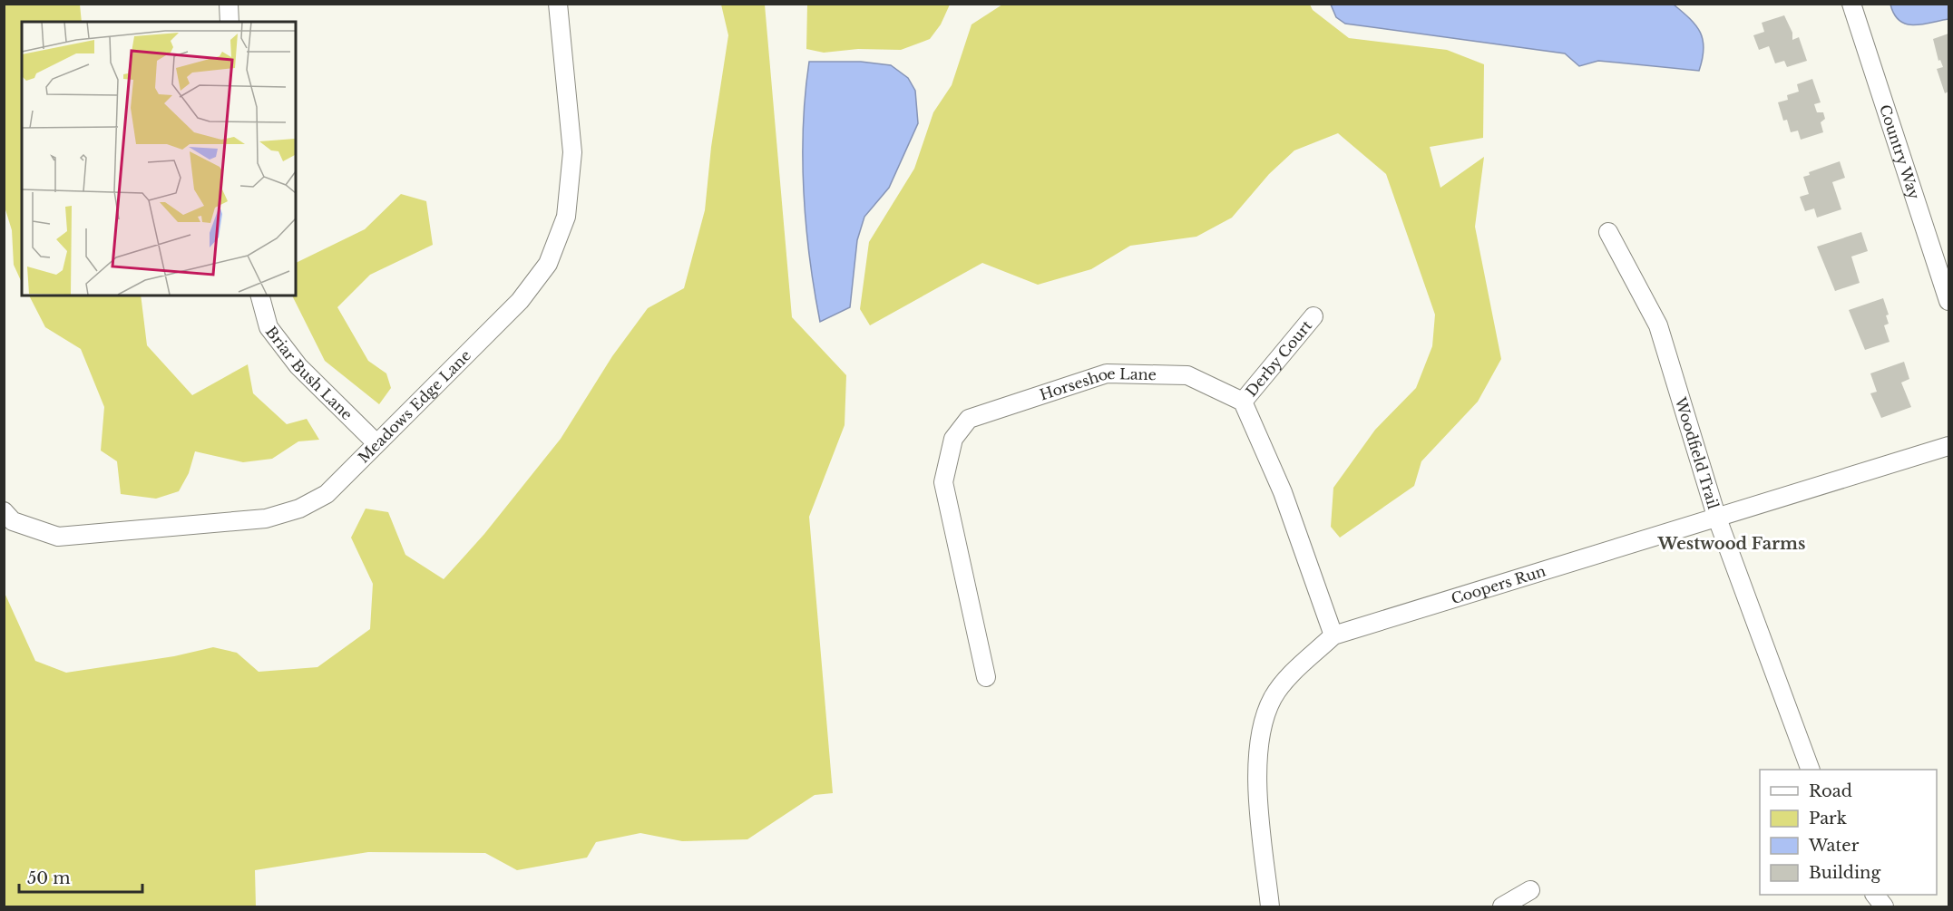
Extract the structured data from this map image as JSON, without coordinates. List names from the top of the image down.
{
  "streets": {
    "street": [
      "Country Way",
      "Derby Court",
      "Briar Bush Lane",
      "Horseshoe Lane",
      "Meadows Edge Lane",
      "Woodfield Trail",
      "Coopers Run"
    ]
  },
  "crossings": [
    ["Derby Court", "Horseshoe Lane"],
    ["Briar Bush Lane", "Meadows Edge Lane"],
    ["Woodfield Trail", "Coopers Run"]
  ],
  "districts": ["Westwood Farms"],
  "legend": [
    "Road",
    "Park",
    "Water",
    "Building"
  ],
  "scale_bar": "50 m"
}
